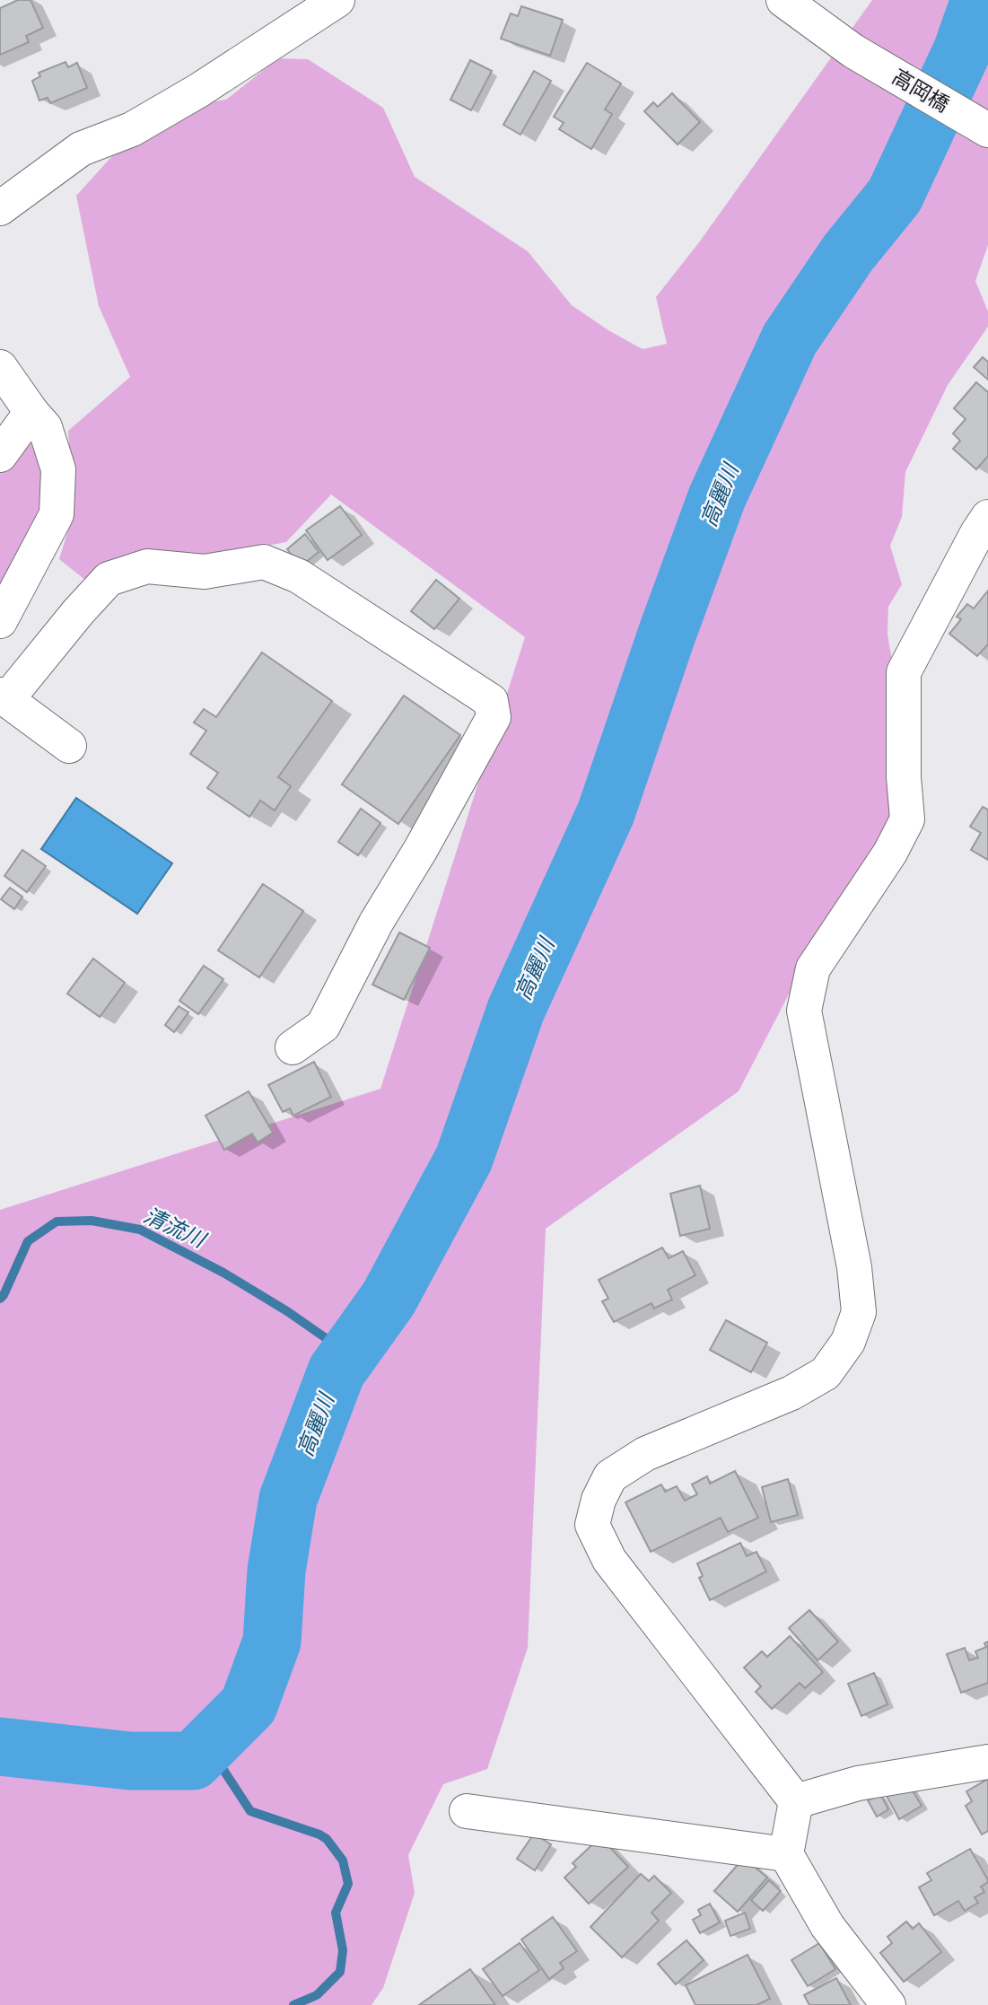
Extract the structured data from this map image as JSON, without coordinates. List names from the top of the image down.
{
  "streets": {
    "street": ["高岡橋"]
  },
  "water": ["高麗川", "清流川"]
}
